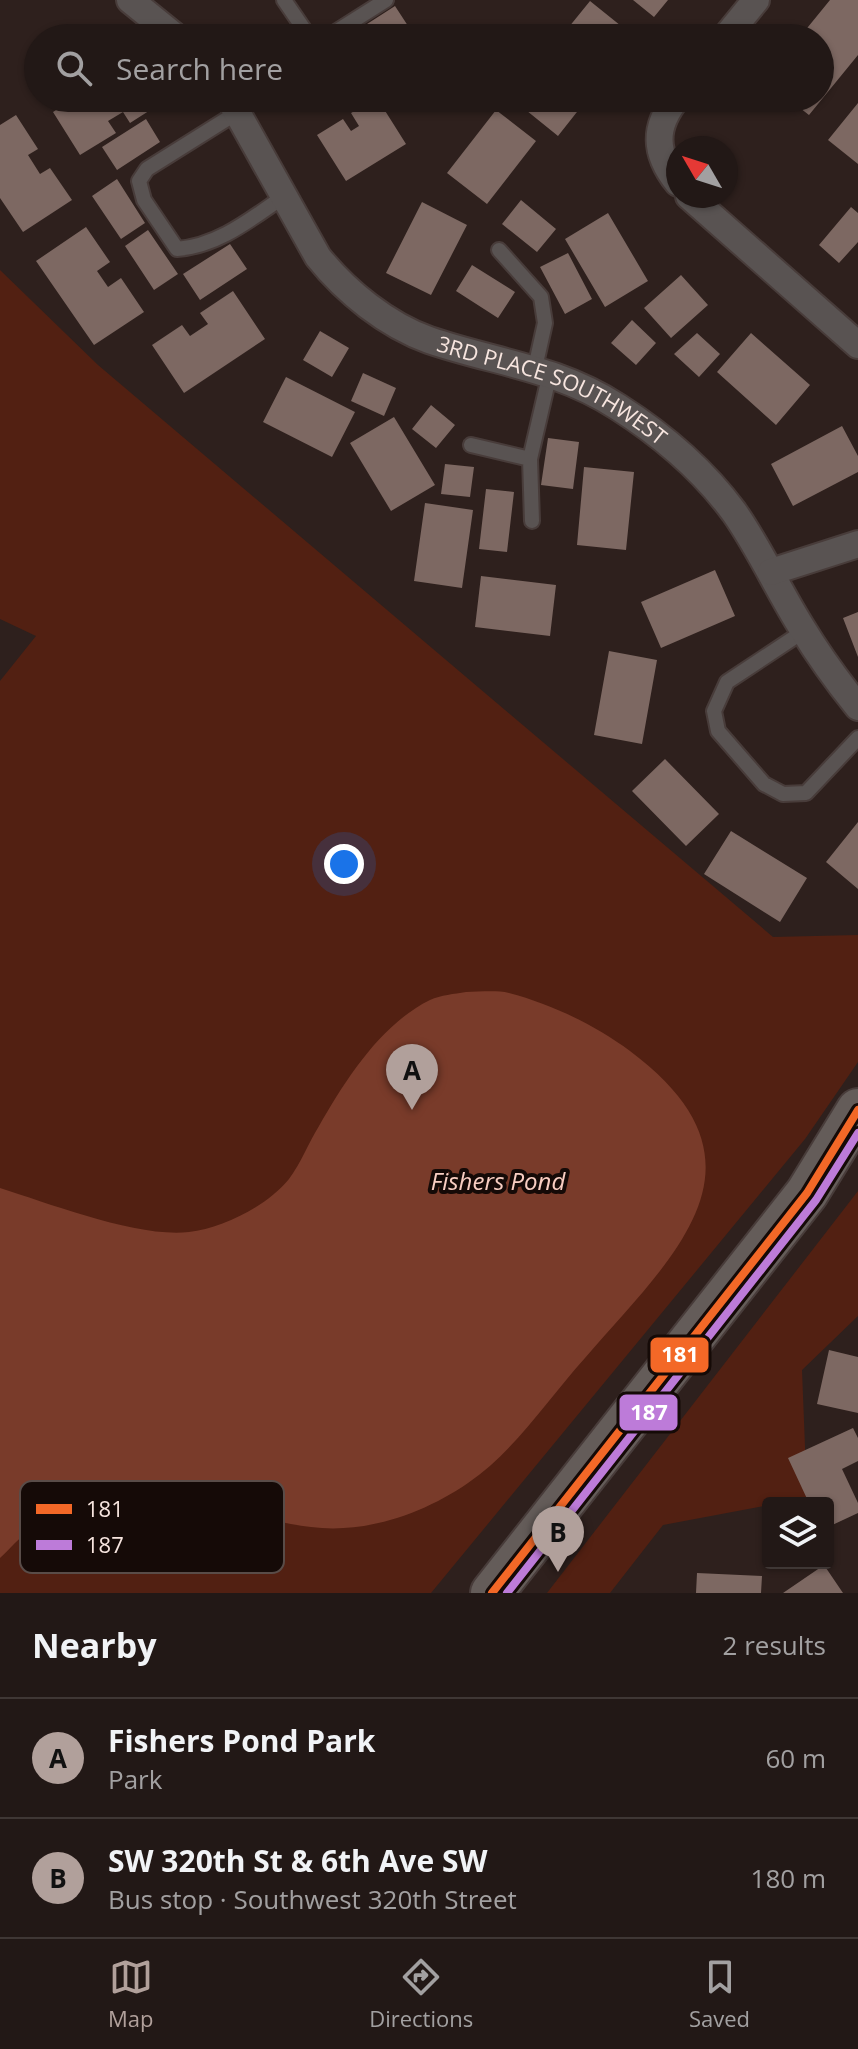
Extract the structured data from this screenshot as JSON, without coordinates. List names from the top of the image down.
{
  "streets": {
    "street": ["3RD PLACE SOUTHWEST"]
  },
  "water": ["Fishers Pond"],
  "lines": ["transit line 181", "transit line 187"],
  "legend": ["181", "187"],
  "north": "top left",
  "page": {
    "search": "Search here",
    "pins": ["A", "B"],
    "heading": ["Nearby", "2 results"],
    "list": [
      {
        "mark": "A",
        "name": "Fishers Pond Park",
        "note": "Park",
        "value": "60 m"
      },
      {
        "mark": "B",
        "name": "SW 320th St & 6th Ave SW",
        "note": "Bus stop · Southwest 320th Street",
        "value": "180 m"
      }
    ],
    "nav": ["Map", "Directions", "Saved"]
  }
}
